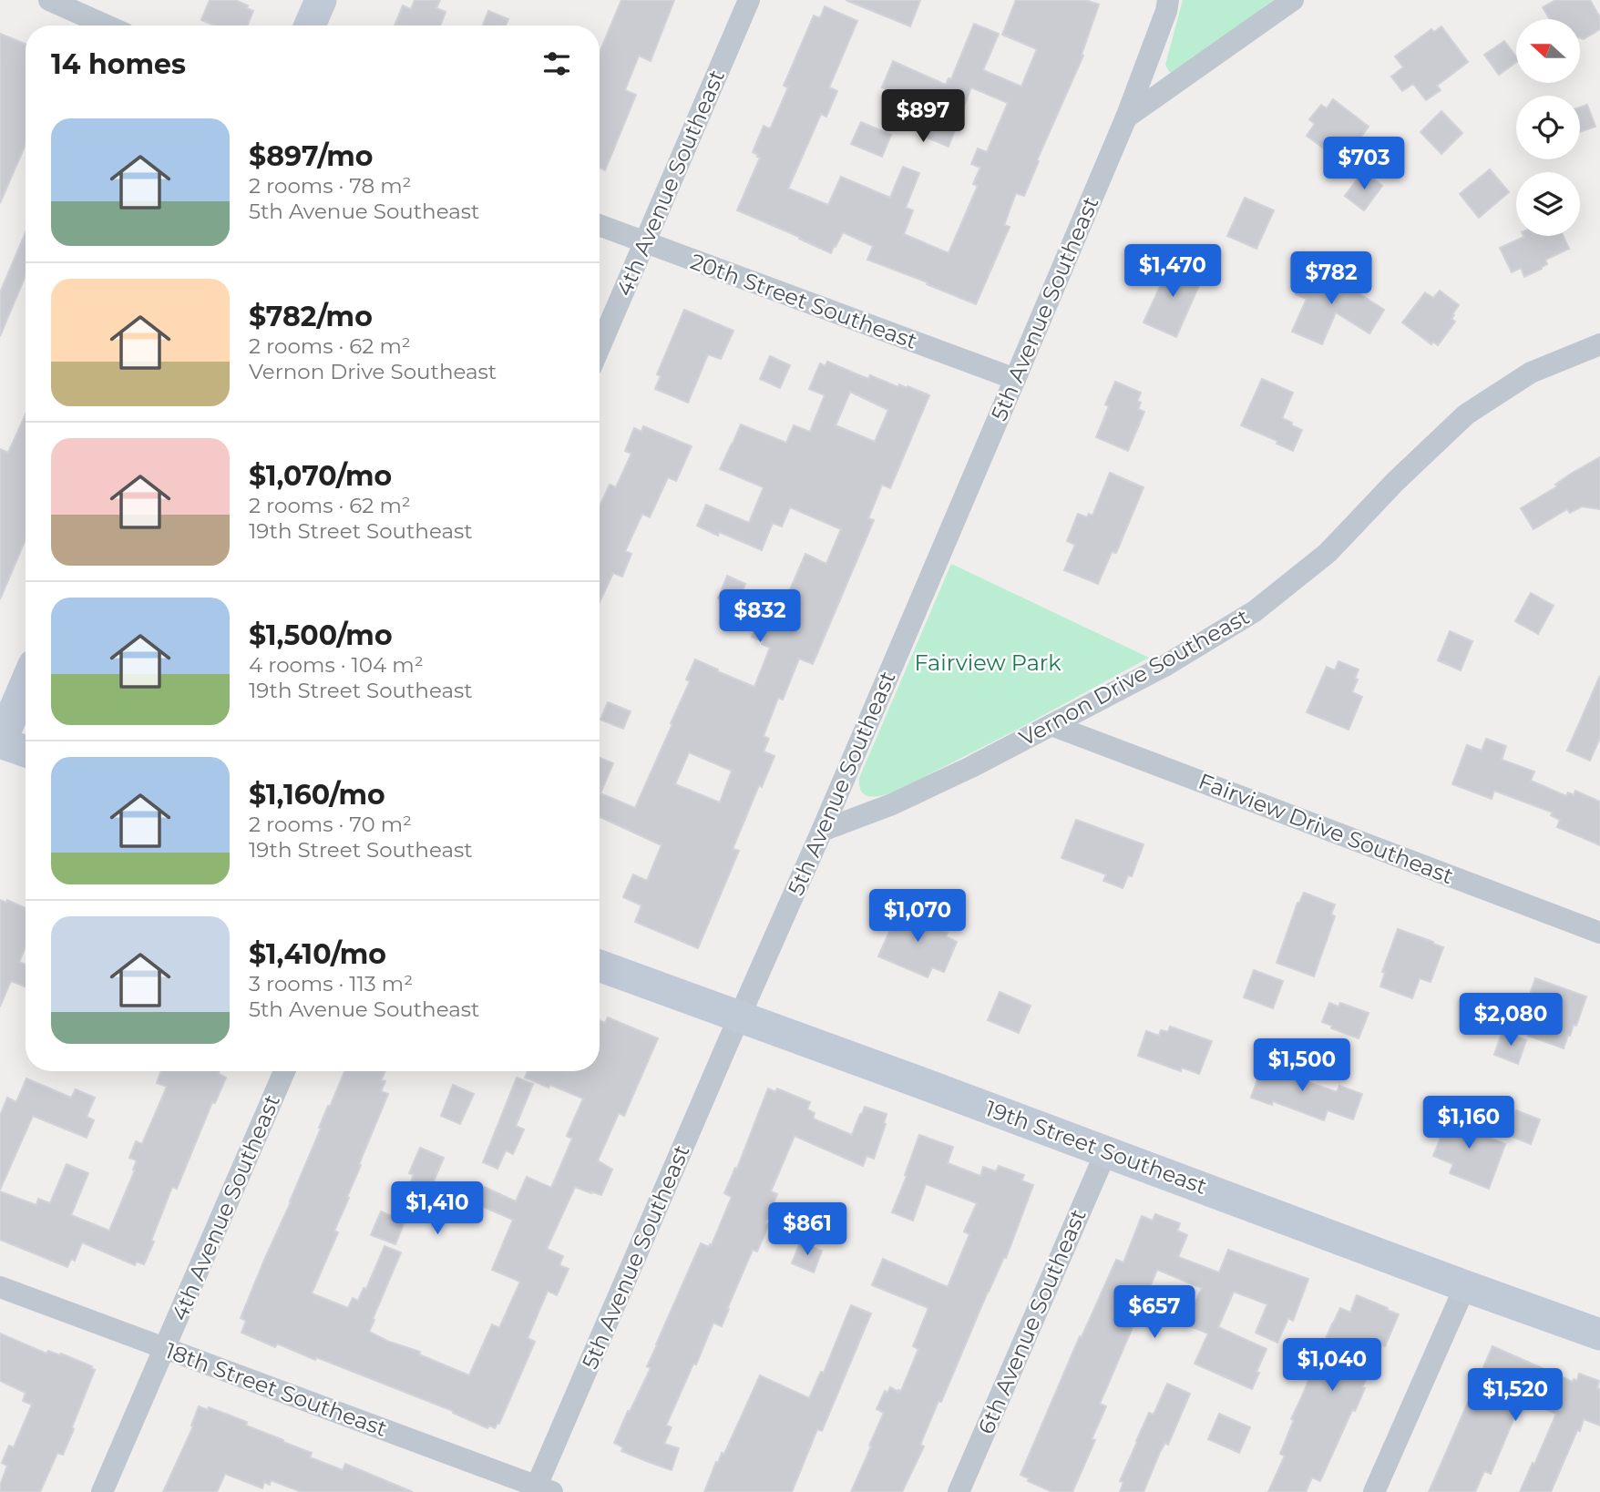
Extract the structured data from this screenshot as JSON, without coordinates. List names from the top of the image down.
{
  "streets": {
    "main road": ["19th Street Southeast"],
    "street": [
      "4th Avenue Southeast",
      "20th Street Southeast",
      "5th Avenue Southeast",
      "Vernon Drive Southeast",
      "Fairview Drive Southeast",
      "6th Avenue Southeast",
      "18th Street Southeast"
    ]
  },
  "crossings": [
    ["4th Avenue Southeast", "20th Street Southeast"],
    ["4th Avenue Southeast", "18th Street Southeast"],
    ["20th Street Southeast", "5th Avenue Southeast"],
    ["5th Avenue Southeast", "Vernon Drive Southeast"],
    ["5th Avenue Southeast", "19th Street Southeast"],
    ["5th Avenue Southeast", "18th Street Southeast"],
    ["Vernon Drive Southeast", "Fairview Drive Southeast"],
    ["19th Street Southeast", "6th Avenue Southeast"]
  ],
  "parks": ["Fairview Park"],
  "north": "left",
  "page": {
    "heading": "14 homes",
    "price": [
      "$897",
      "$703",
      "$1,470",
      "$782",
      "$832",
      "$1,070",
      "$2,080",
      "$1,500",
      "$1,160",
      "$1,410",
      "$861",
      "$657",
      "$1,040",
      "$1,520"
    ],
    "list": [
      {
        "name": "$897/mo",
        "note": "2 rooms · 78 m² · 5th Avenue Southeast"
      },
      {
        "name": "$782/mo",
        "note": "2 rooms · 62 m² · Vernon Drive Southeast"
      },
      {
        "name": "$1,070/mo",
        "note": "2 rooms · 62 m² · 19th Street Southeast"
      },
      {
        "name": "$1,500/mo",
        "note": "4 rooms · 104 m² · 19th Street Southeast"
      },
      {
        "name": "$1,160/mo",
        "note": "2 rooms · 70 m² · 19th Street Southeast"
      },
      {
        "name": "$1,410/mo",
        "note": "3 rooms · 113 m² · 5th Avenue Southeast"
      }
    ]
  }
}
